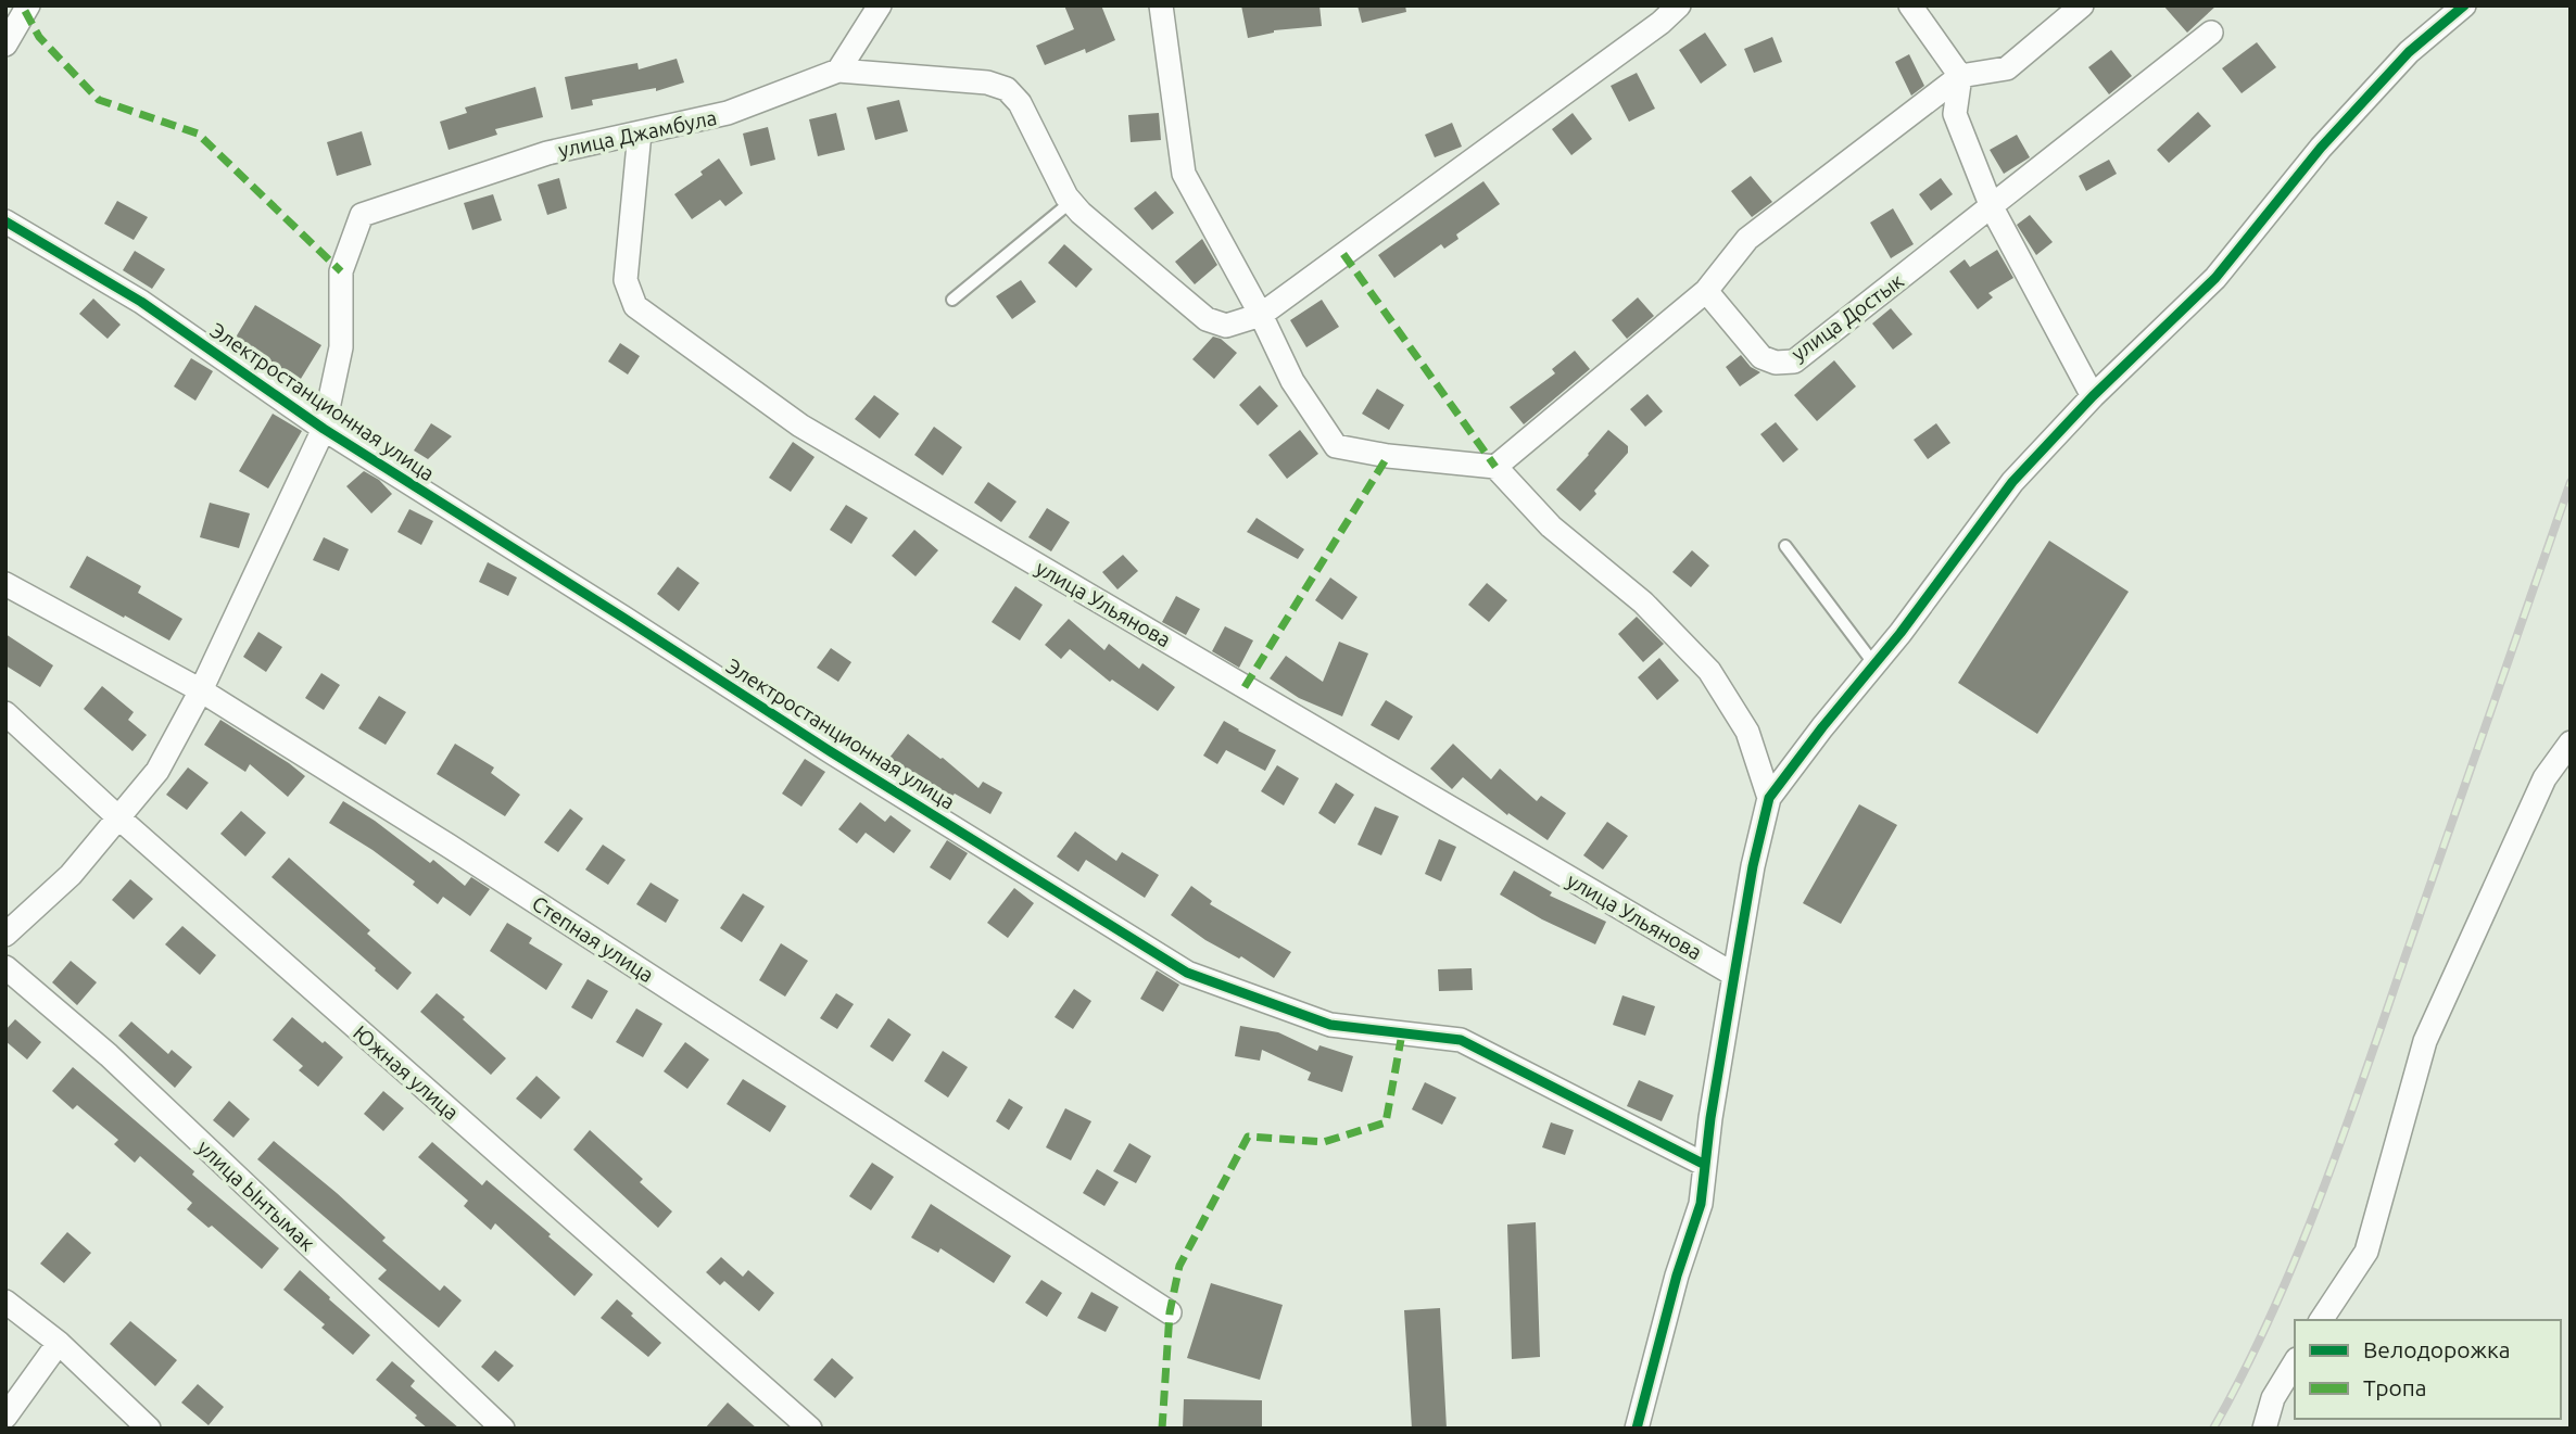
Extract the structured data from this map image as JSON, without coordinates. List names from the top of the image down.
{
  "streets": {
    "street": [
      "улица Джамбула",
      "улица Достык",
      "Электростанционная улица",
      "улица Ульянова",
      "Степная улица",
      "Южная улица",
      "улица Ынтымак"
    ]
  },
  "crossings": [
    ["улица Джамбула", "Электростанционная улица"],
    ["улица Джамбула", "улица Ульянова"]
  ],
  "legend": ["Велодорожка", "Тропа"]
}
